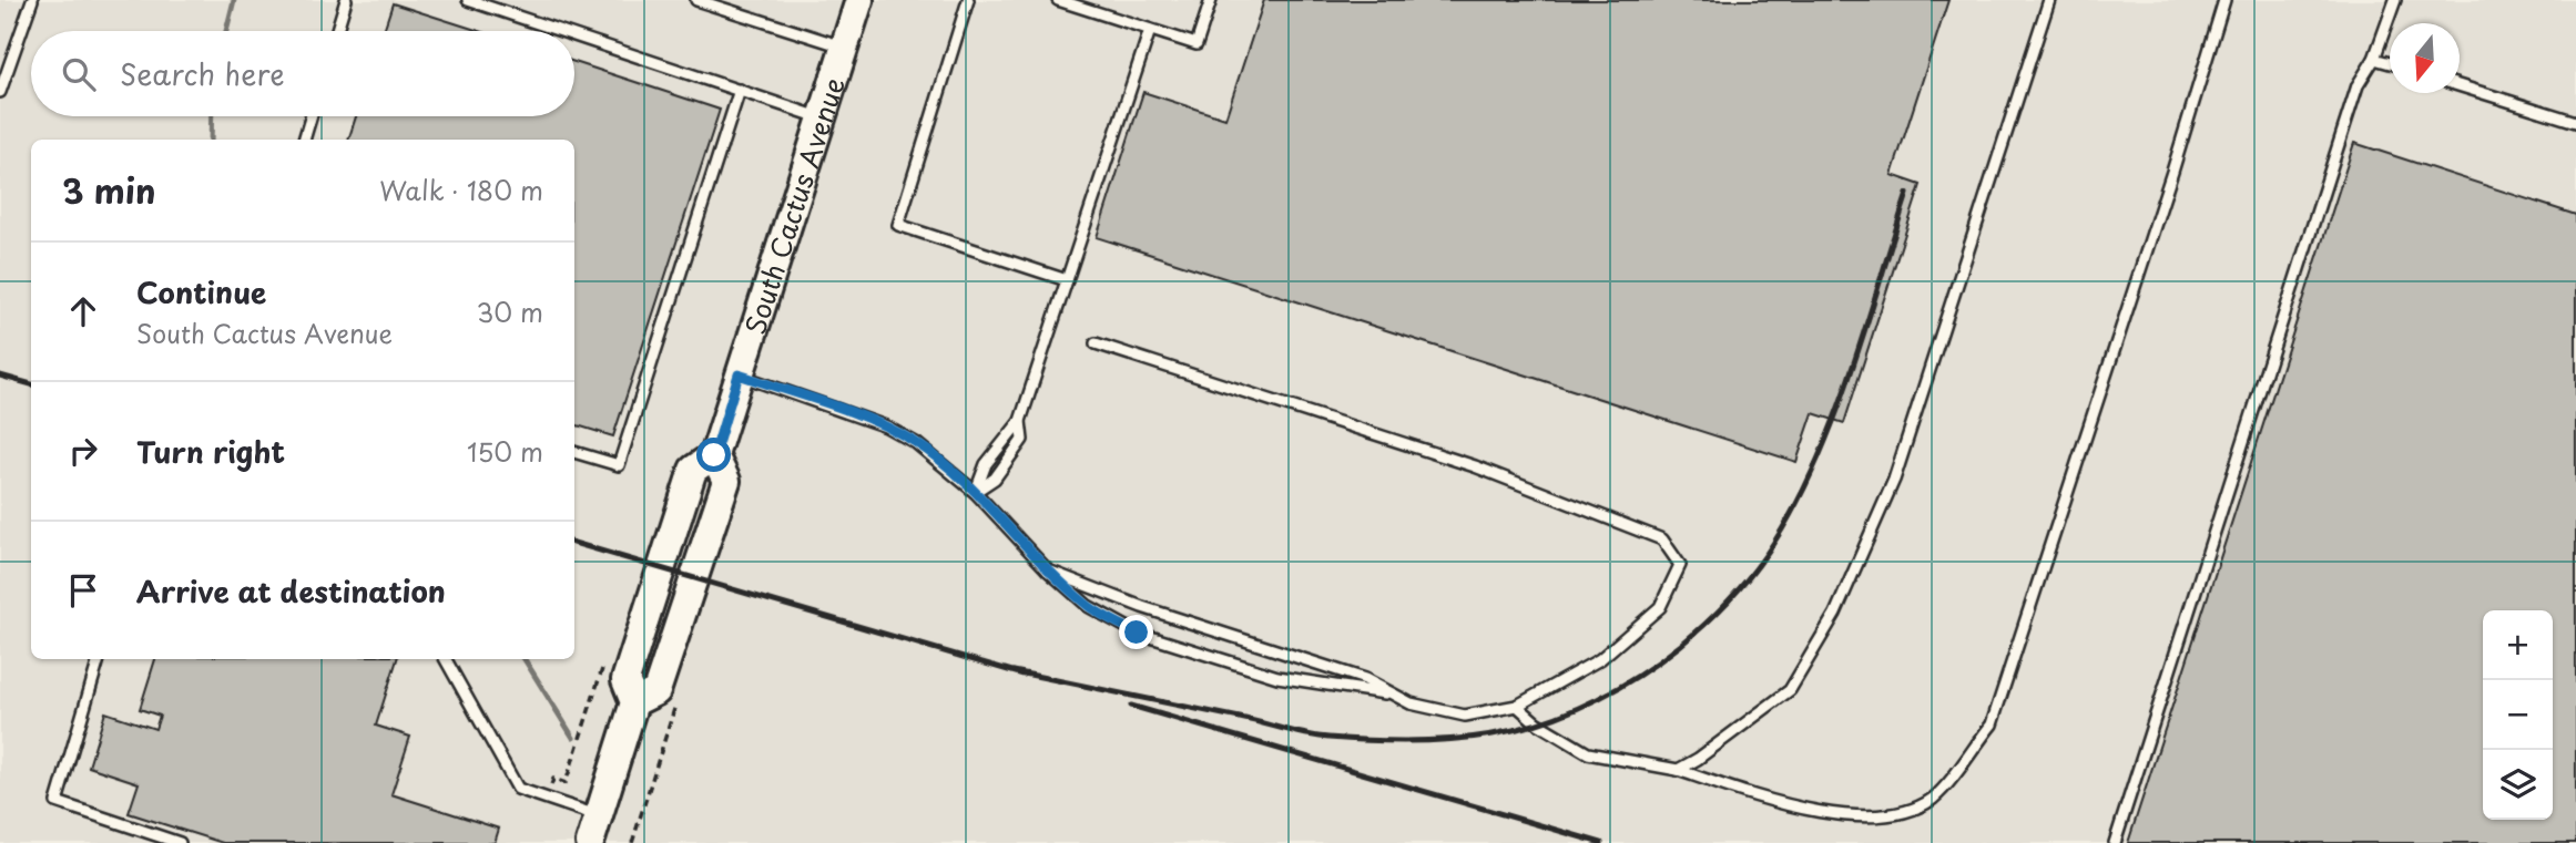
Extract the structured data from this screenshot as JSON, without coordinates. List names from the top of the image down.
{
  "streets": {
    "main road": ["South Cactus Avenue"]
  },
  "north": "bottom",
  "page": {
    "search": "Search here",
    "heading": ["3 min", "Walk · 180 m"],
    "list": [
      ["Continue", "South Cactus Avenue", "30 m"],
      ["Turn right", "150 m"],
      "Arrive at destination"
    ],
    "map_buttons": ["+", "−"]
  }
}
